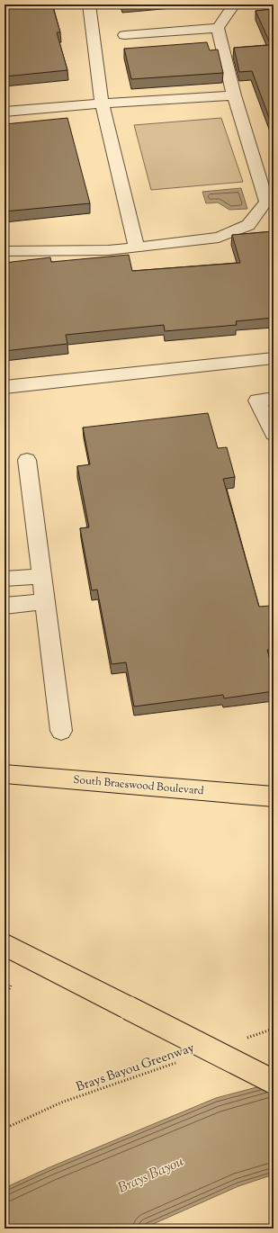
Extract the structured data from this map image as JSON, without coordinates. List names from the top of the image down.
{
  "streets": {
    "main road": ["South Braeswood Boulevard"],
    "path": ["Brays Bayou Greenway"]
  },
  "water": ["Brays Bayou"]
}
